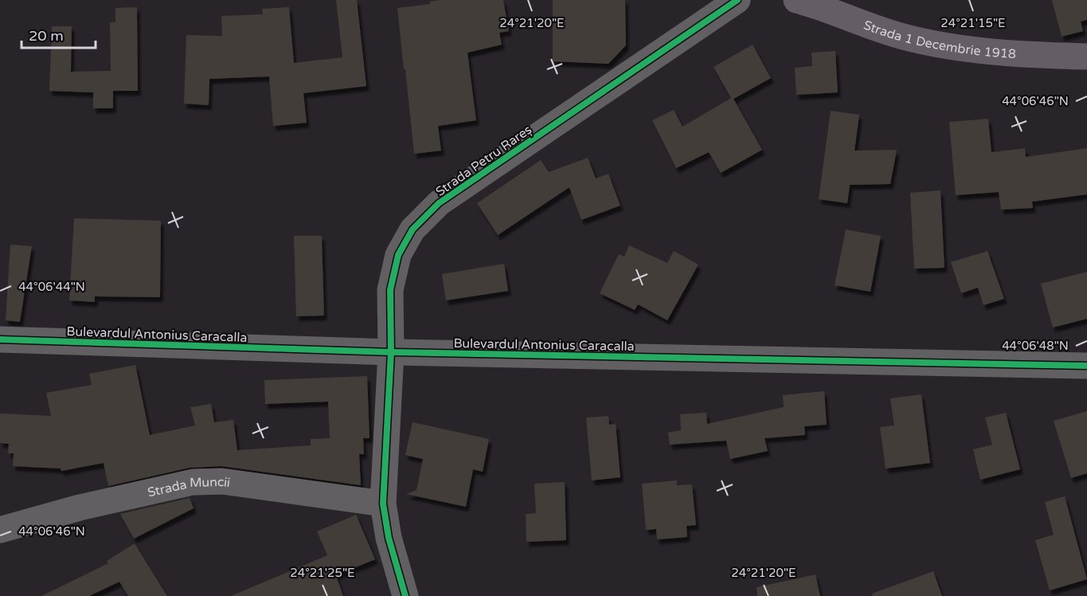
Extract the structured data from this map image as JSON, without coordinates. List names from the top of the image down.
{
  "streets": {
    "main road": ["Strada 1 Decembrie 1918"],
    "street": ["Strada Petru Rareș", "Bulevardul Antonius Caracalla", "Strada Muncii"]
  },
  "crossings": [
    ["Strada Petru Rareș", "Bulevardul Antonius Caracalla"],
    ["Strada Petru Rareș", "Strada Muncii"]
  ],
  "scale_bar": "20 m",
  "coordinates": [
    "24°21'20\"E",
    "24°21'15\"E",
    "44°06'46\"N",
    "44°06'44\"N",
    "44°06'48\"N",
    "24°21'25\"E"
  ]
}
